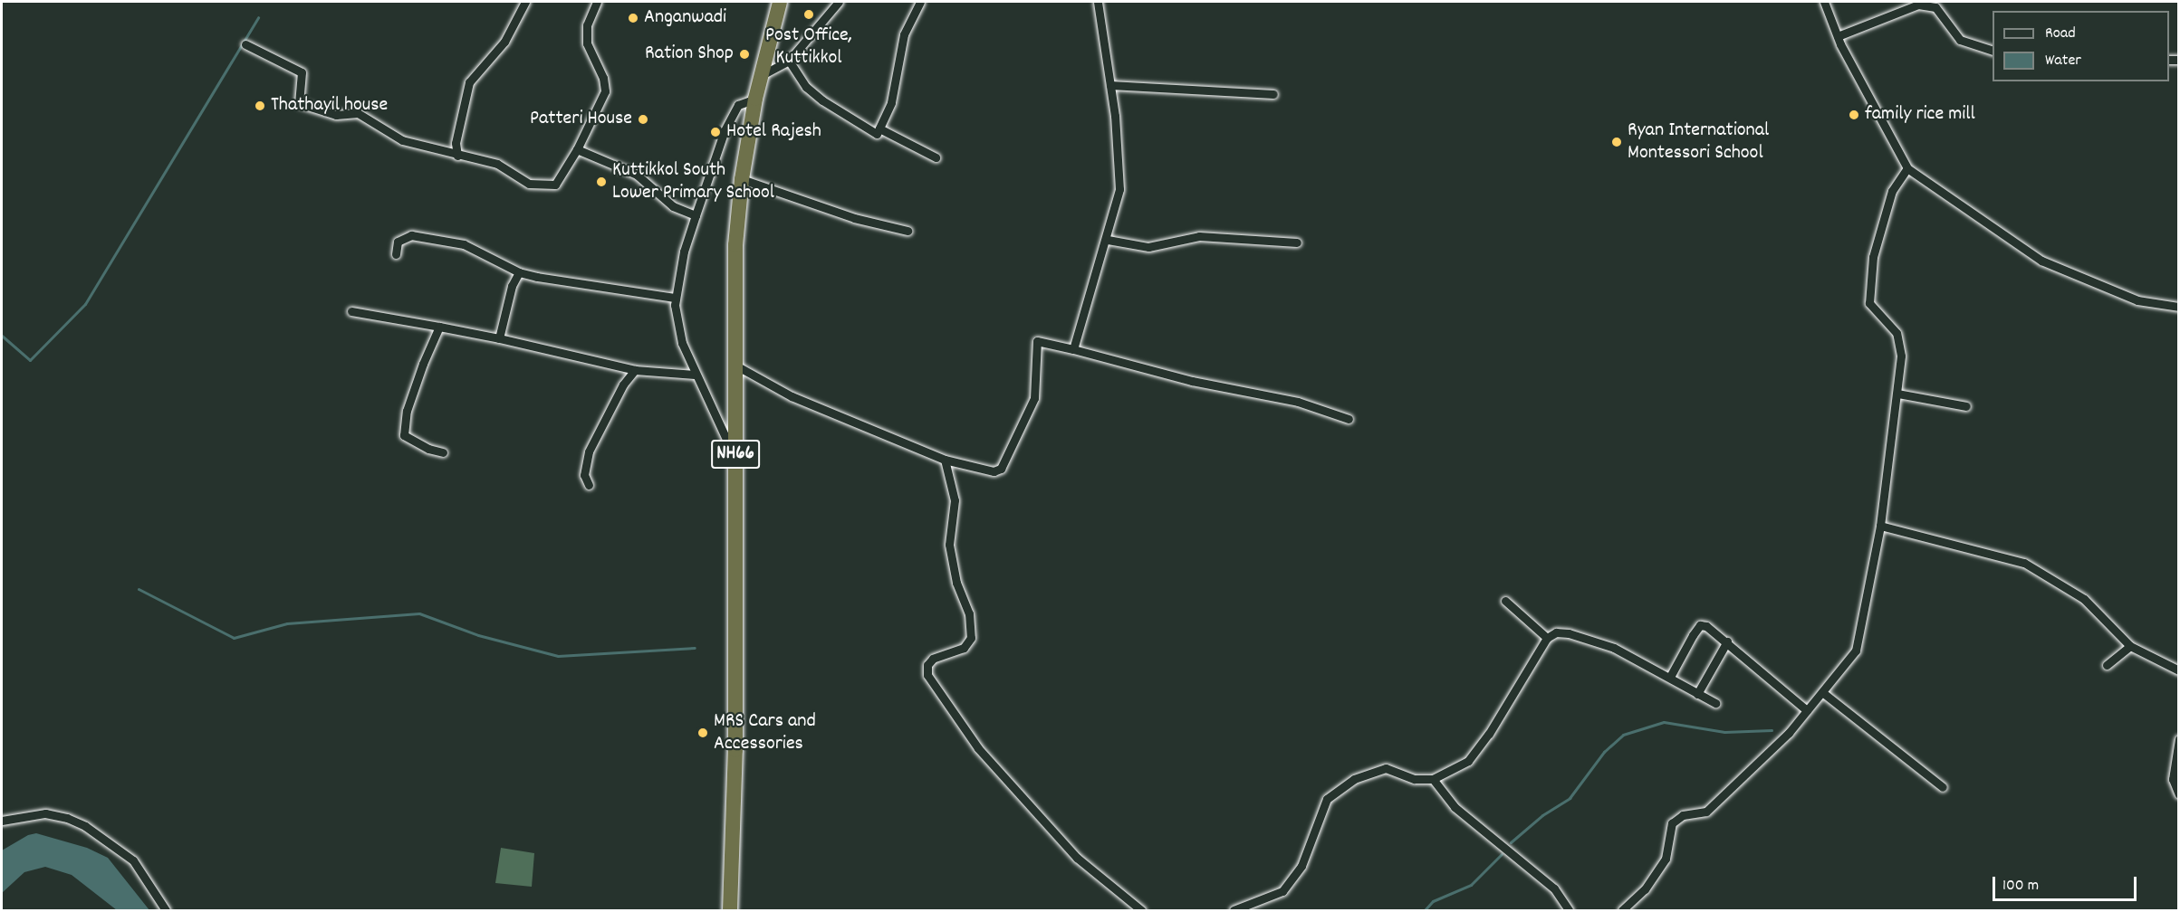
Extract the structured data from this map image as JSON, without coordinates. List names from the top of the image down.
{
  "streets": {
    "highway": ["NH66"]
  },
  "places": [
    "Post Office, Kuttikkol",
    "Anganwadi",
    "Ration Shop",
    "Thathayil house",
    "family rice mill",
    "Patteri House",
    "Hotel Rajesh",
    "Ryan International Montessori School",
    "Kuttikkol South Lower Primary School",
    "MRS Cars and Accessories"
  ],
  "legend": ["Road", "Water"],
  "scale_bar": "100 m"
}
